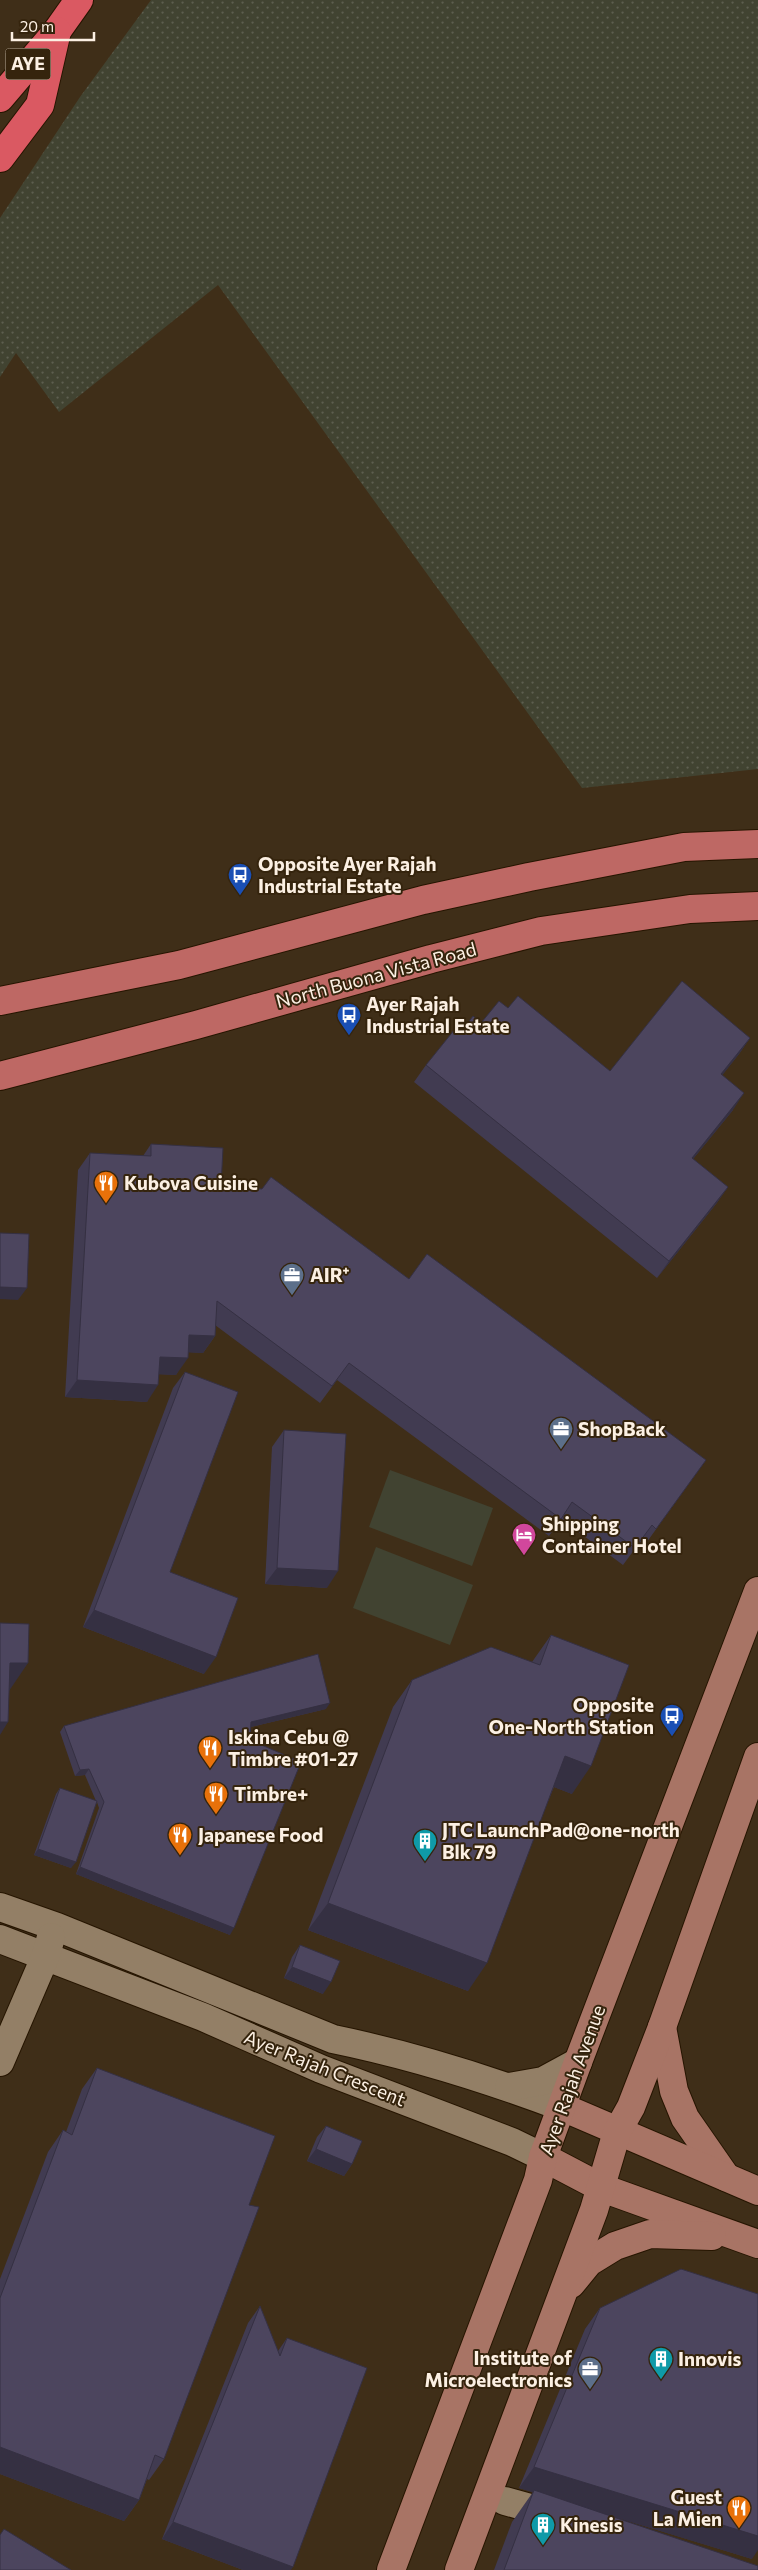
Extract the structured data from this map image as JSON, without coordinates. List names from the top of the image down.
{
  "streets": {
    "highway": ["AYE"],
    "main road": ["North Buona Vista Road"],
    "street": ["Ayer Rajah Crescent", "Ayer Rajah Avenue"]
  },
  "crossings": [
    ["Ayer Rajah Crescent", "Ayer Rajah Avenue"]
  ],
  "places": {
    "bus stop": ["Opposite Ayer Rajah Industrial Estate", "Ayer Rajah Industrial Estate", "Opposite One-North Station"],
    "restaurant": [
      "Kubova Cuisine",
      "Iskina Cebu @ Timbre #01-27",
      "Timbre+",
      "Japanese Food",
      "Guest La Mien"
    ],
    "office": ["AIR⁺", "ShopBack", "Institute of Microelectronics"],
    "hotel": ["Shipping Container Hotel"],
    "building": ["JTC LaunchPad@one-north Blk 79", "Innovis", "Kinesis"]
  },
  "scale_bar": "20 m"
}
